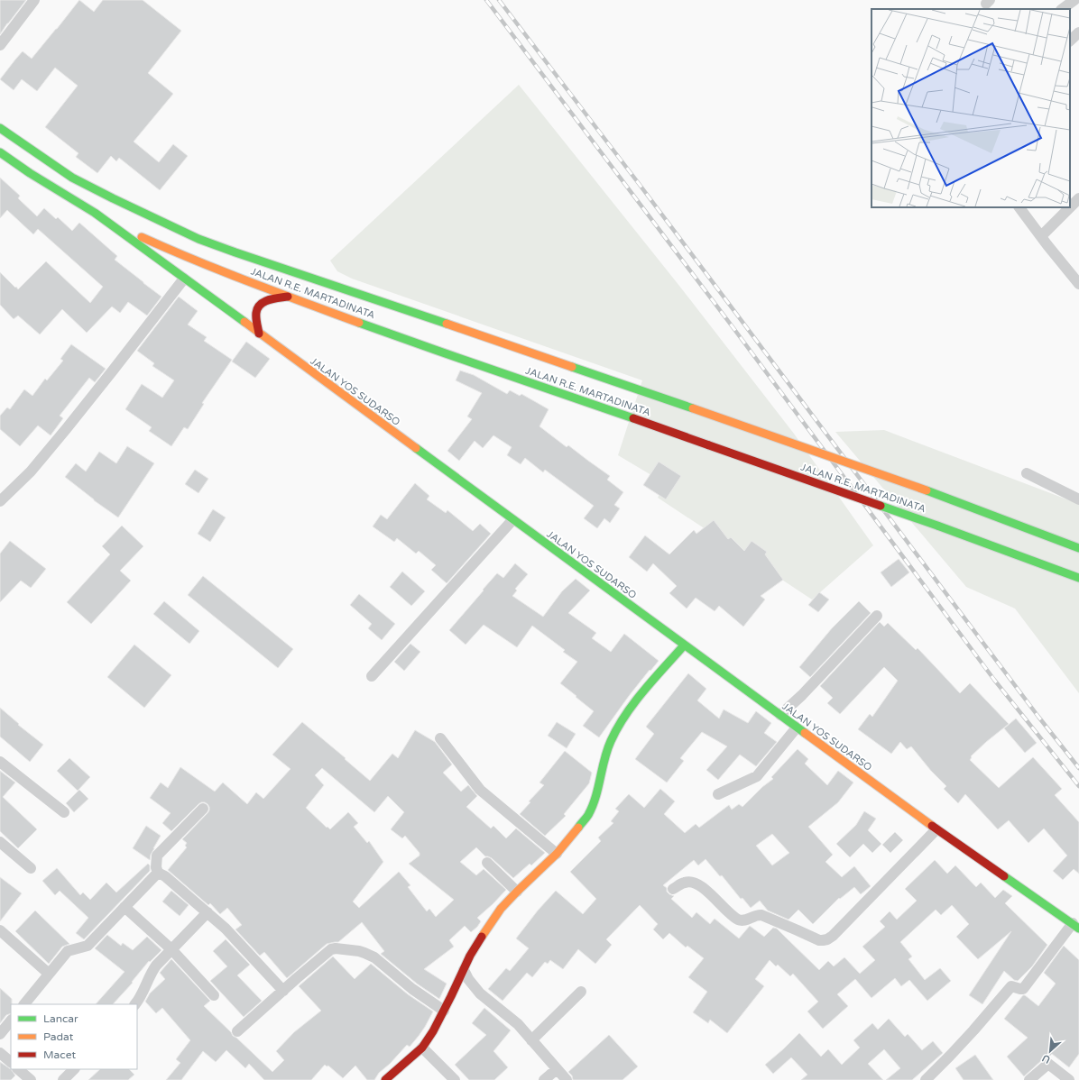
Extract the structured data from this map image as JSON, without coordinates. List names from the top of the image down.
{
  "streets": {
    "main road": ["JALAN R.E. MARTADINATA", "JALAN YOS SUDARSO"]
  },
  "crossings": [
    ["JALAN R.E. MARTADINATA", "JALAN YOS SUDARSO"]
  ],
  "legend": ["Lancar", "Padat", "Macet"],
  "north": "bottom left"
}
